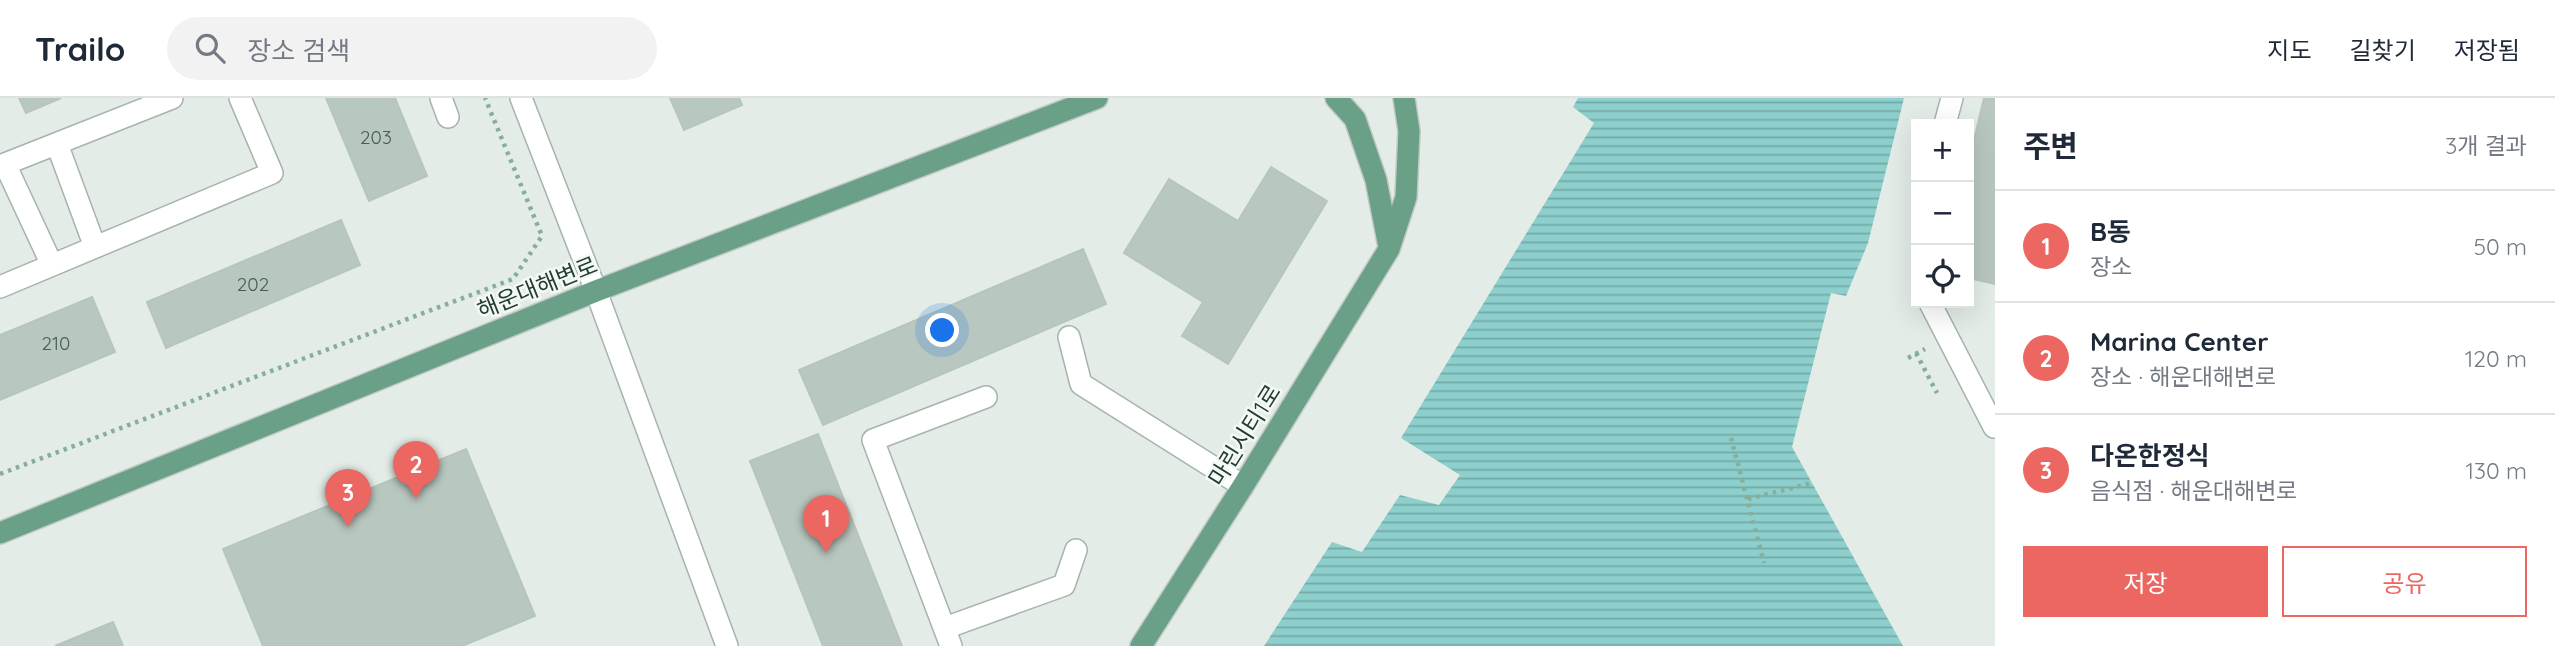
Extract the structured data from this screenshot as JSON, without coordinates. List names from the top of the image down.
{
  "streets": {
    "main road": ["해운대해변로", "마린시티1로"]
  },
  "house_numbers": ["203", "202", "210"],
  "page": {
    "header": "Trailo",
    "search": "장소 검색",
    "nav": ["지도", "길찾기", "저장됨"],
    "heading": ["주변", "3개 결과"],
    "map_buttons": ["+", "−"],
    "list": [
      {
        "mark": "1",
        "name": "B동",
        "note": "장소",
        "value": "50 m"
      },
      {
        "mark": "2",
        "name": "Marina Center",
        "note": "장소 · 해운대해변로",
        "value": "120 m"
      },
      {
        "mark": "3",
        "name": "다온한정식",
        "note": "음식점 · 해운대해변로",
        "value": "130 m"
      }
    ],
    "pins": ["2", "3", "1"],
    "buttons": ["저장", "공유"]
  }
}
